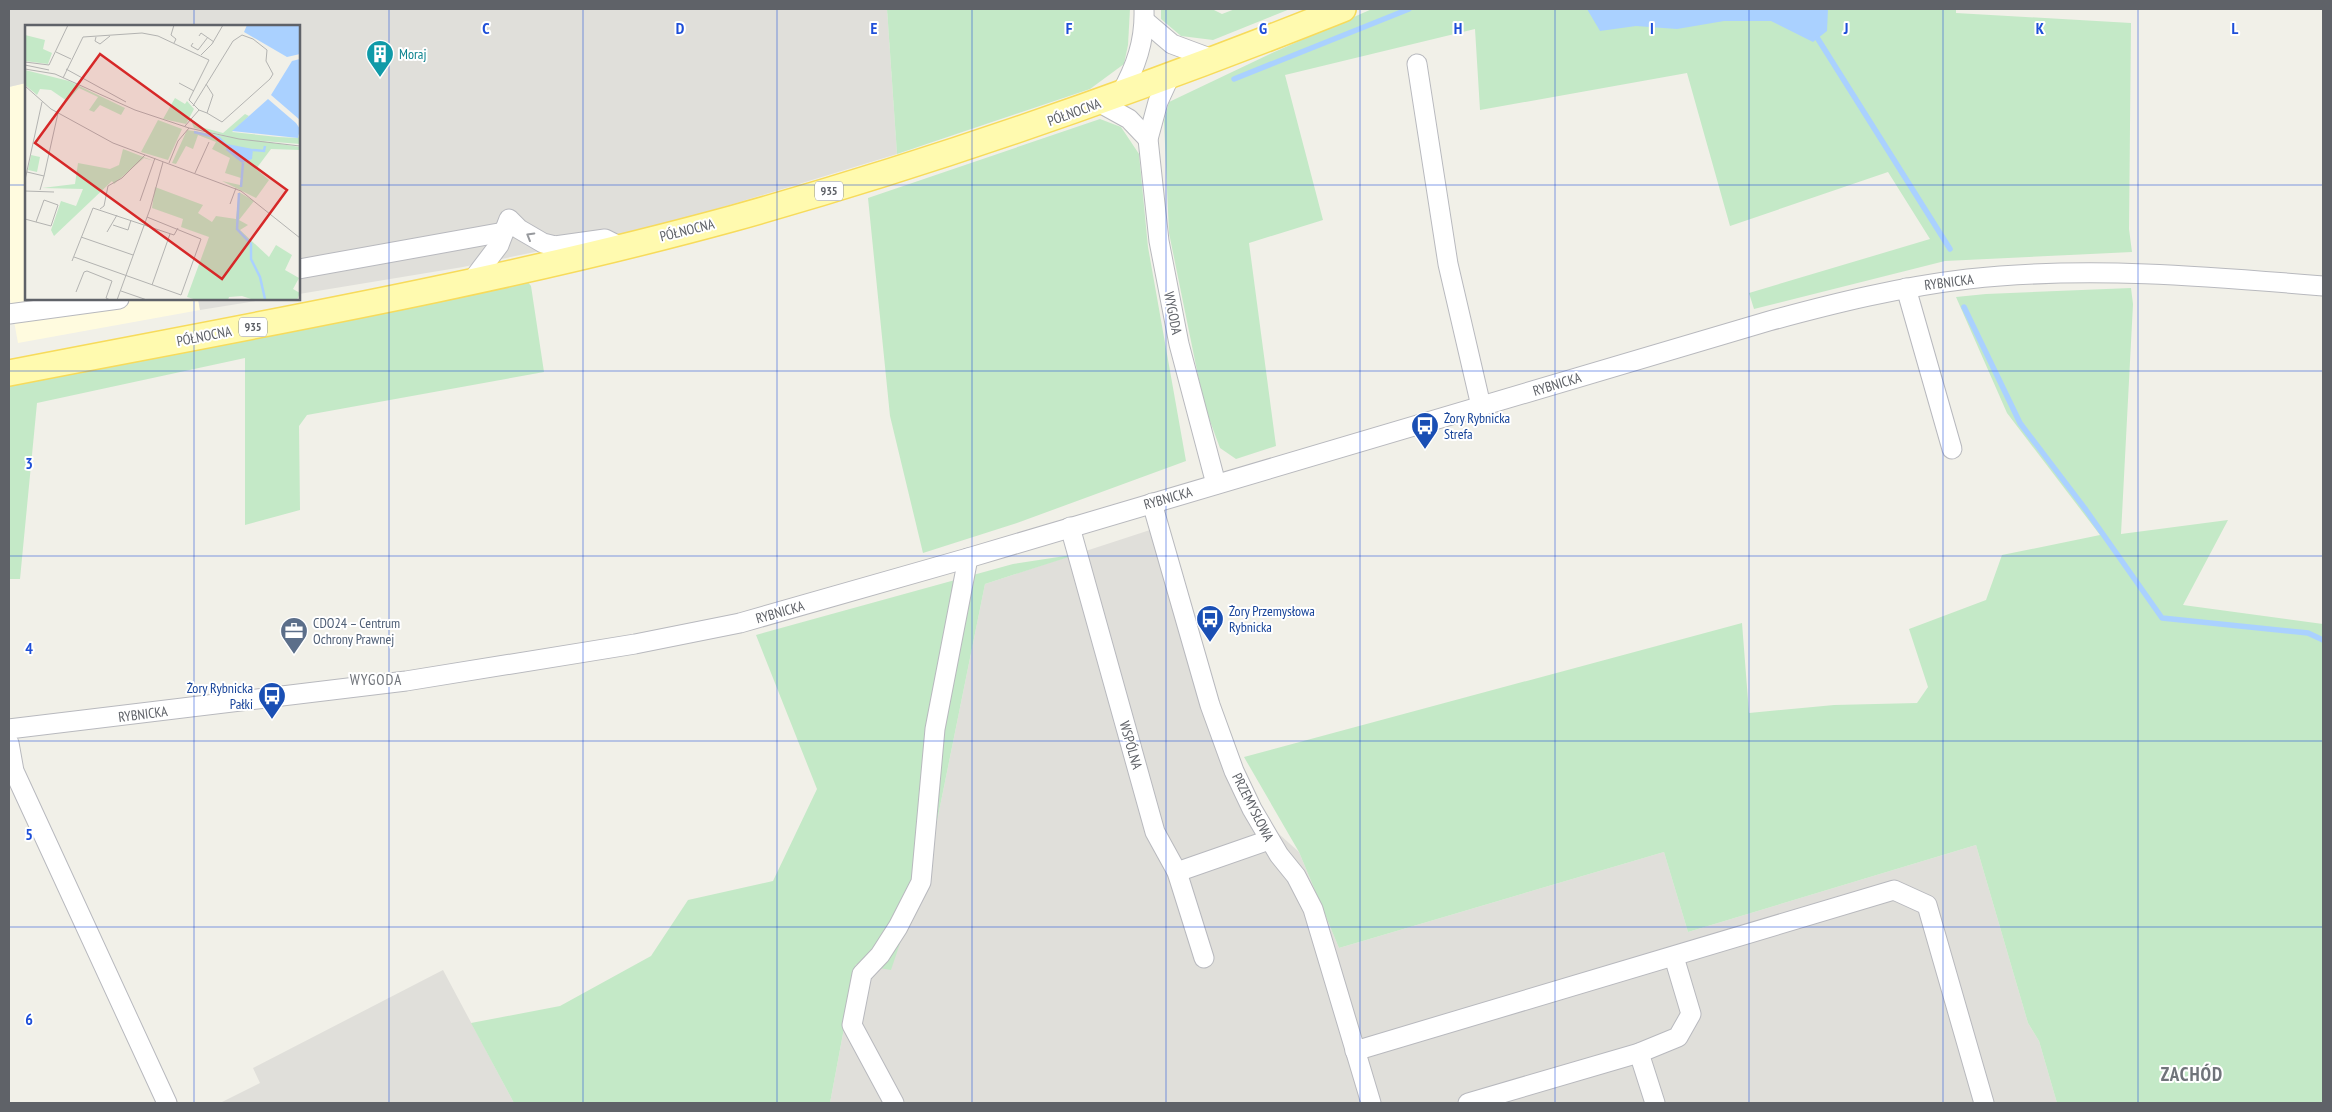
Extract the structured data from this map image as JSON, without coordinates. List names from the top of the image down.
{
  "streets": {
    "main road": ["PÓŁNOCNA", "935"],
    "street": [
      "RYBNICKA",
      "WYGODA",
      "WSPÓLNA",
      "PRZEMYSŁOWA"
    ]
  },
  "crossings": [
    ["RYBNICKA", "WYGODA"],
    ["RYBNICKA", "WSPÓLNA"],
    ["RYBNICKA", "PRZEMYSŁOWA"]
  ],
  "districts": ["WYGODA", "ZACHÓD"],
  "places": {
    "building": ["Moraj"],
    "bus stop": ["Żory Rybnicka Strefa", "Żory Przemysłowa Rybnicka", "Żory Rybnicka Pałki"],
    "office": ["CDO24 – Centrum Ochrony Prawnej"]
  },
  "grid": {
    "columns": [
      "C",
      "D",
      "E",
      "F",
      "G",
      "H",
      "I",
      "J",
      "K",
      "L"
    ],
    "rows": [
      "3",
      "4",
      "5",
      "6"
    ]
  }
}
